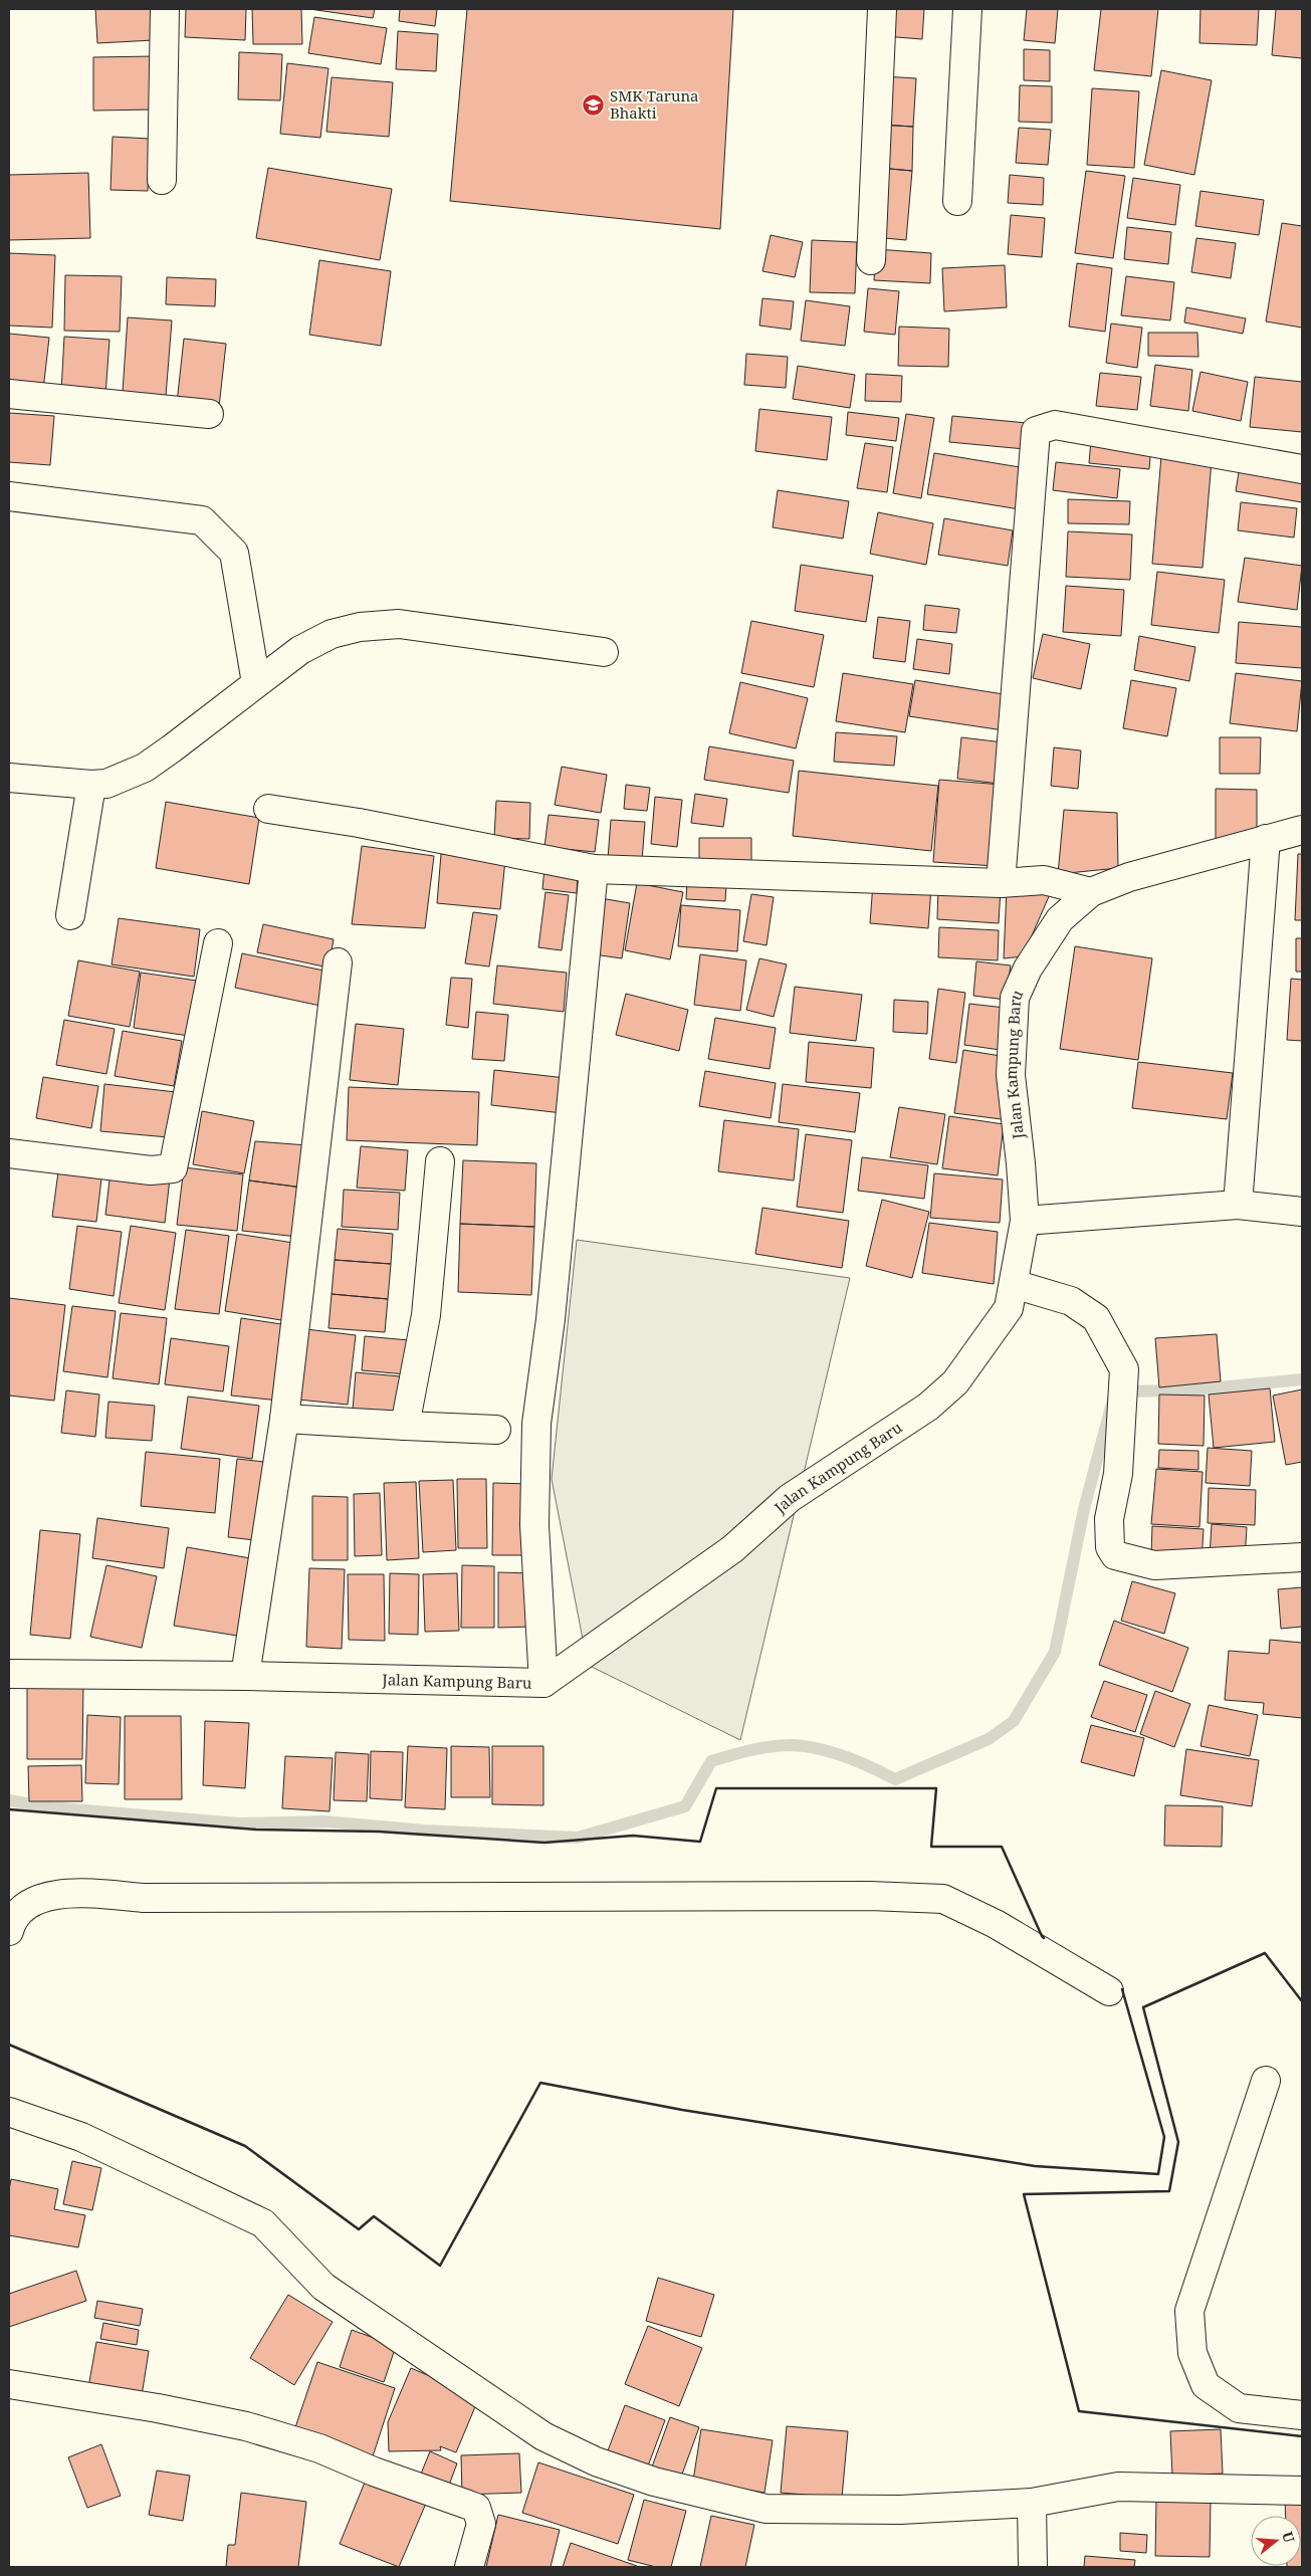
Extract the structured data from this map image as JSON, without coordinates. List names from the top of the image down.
{
  "streets": {
    "street": ["Jalan Kampung Baru"]
  },
  "places": {
    "school or university": ["SMK Taruna Bhakti"]
  },
  "north": "right"
}
